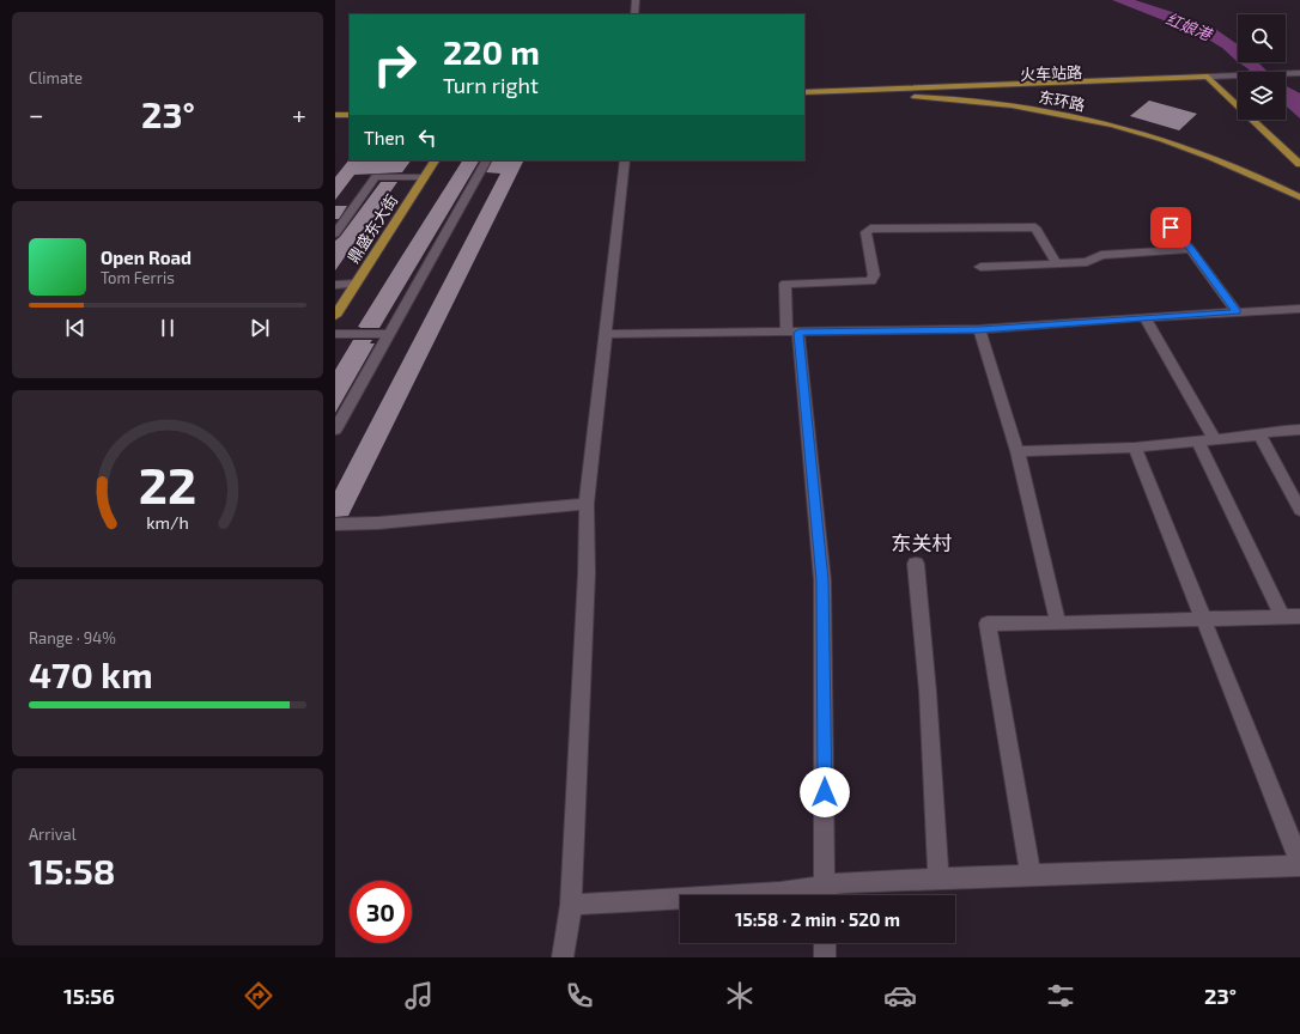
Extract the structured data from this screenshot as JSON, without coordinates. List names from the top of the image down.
{
  "streets": {
    "main road": ["火车站路", "东环路", "鼎盛东大街"]
  },
  "crossings": [
    ["火车站路", "东环路"]
  ],
  "districts": ["东关村"],
  "water": ["红娘港"],
  "page": {
    "tile": [
      "Climate",
      ["Range · 94%", "470 km"],
      ["Arrival", "15:58"]
    ],
    "turn": ["220 m", "Turn right"],
    "heat": ["−", "23°", "+"],
    "then": "Then",
    "song": ["Open Road", "Tom Ferris"],
    "limit": "30",
    "trip": "15:58 · 2 min · 520 m",
    "tabs": ["15:56", "23°"],
    "gauge": ["22", "km/h"]
  }
}
